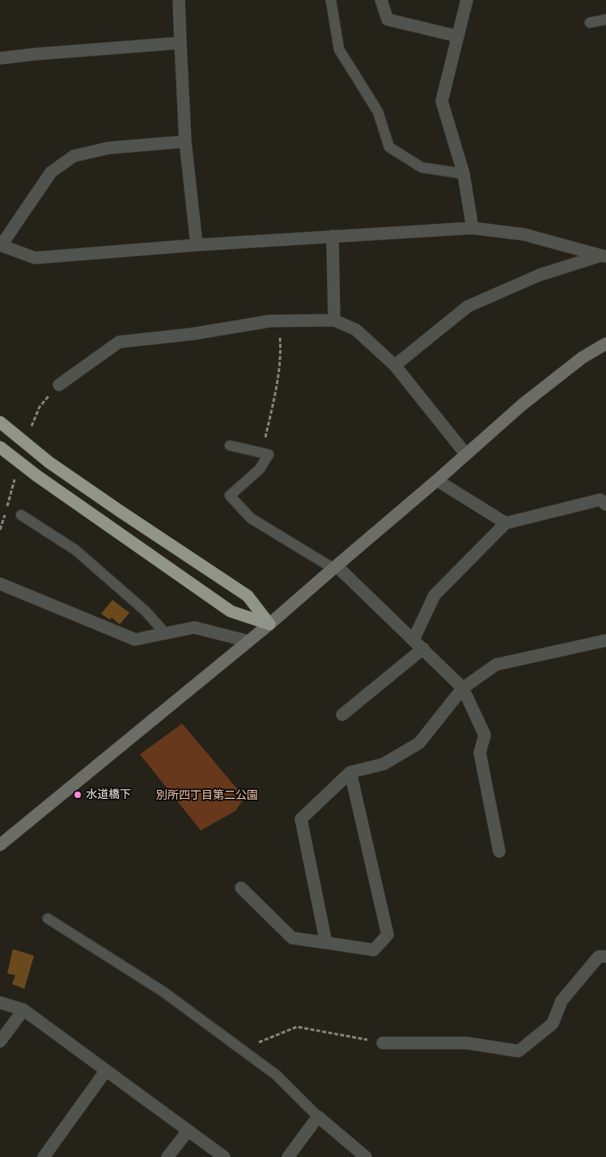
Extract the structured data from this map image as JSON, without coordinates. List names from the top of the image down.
{
  "parks": ["別所四丁目第二公園"],
  "places": ["水道橋下"]
}
